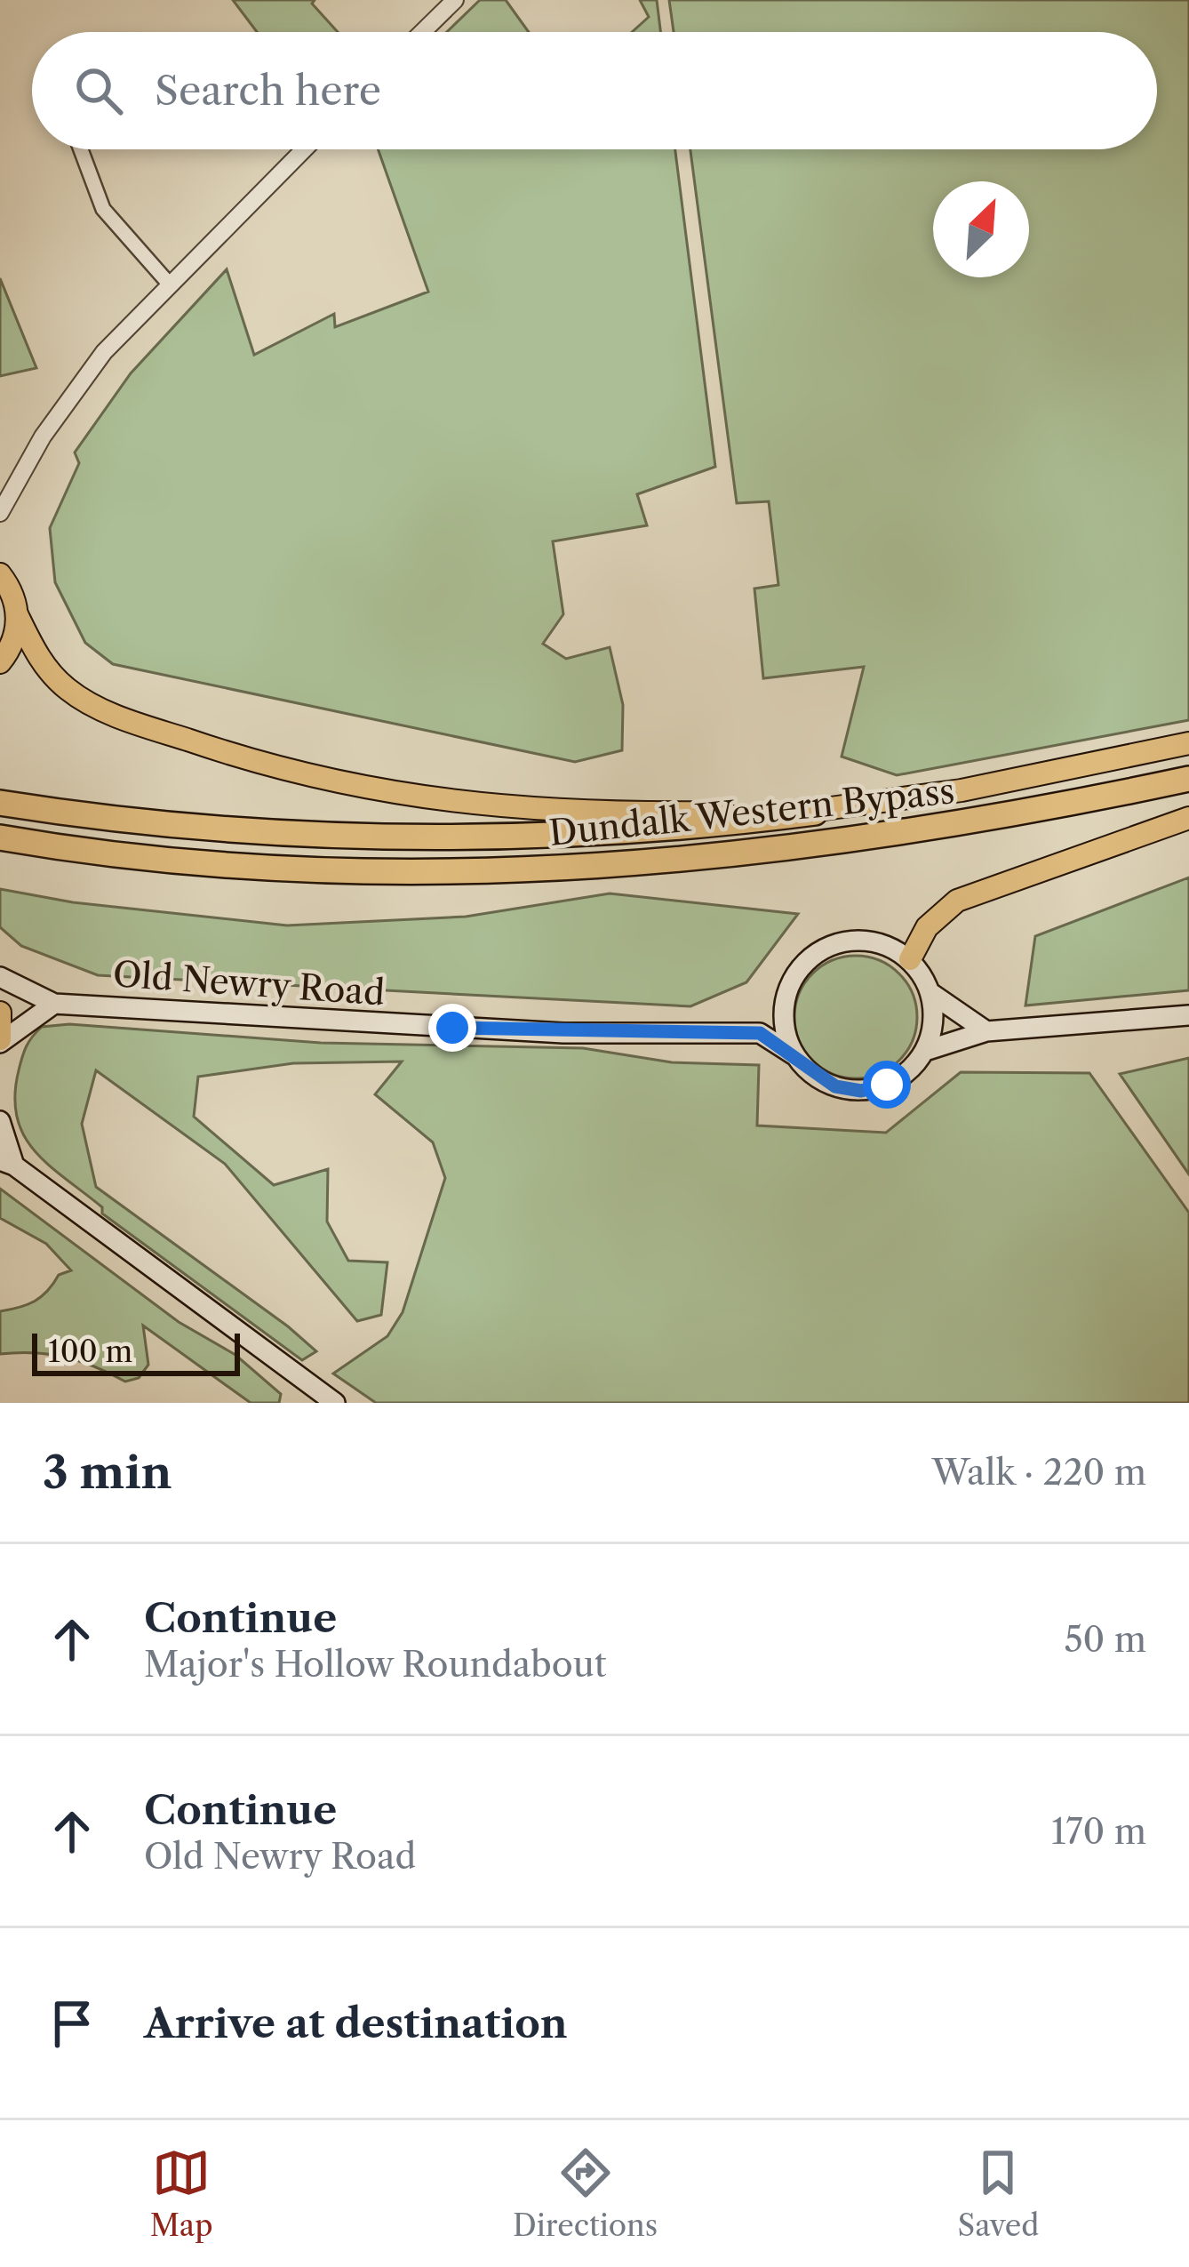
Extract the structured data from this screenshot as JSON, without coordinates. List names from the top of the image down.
{
  "streets": {
    "highway": ["Dundalk Western Bypass"],
    "main road": ["Old Newry Road"]
  },
  "scale_bar": "100 m",
  "north": "top right",
  "page": {
    "search": "Search here",
    "scale": "100 m",
    "heading": ["3 min", "Walk · 220 m"],
    "list": [
      ["Continue", "Major's Hollow Roundabout", "50 m"],
      ["Continue", "Old Newry Road", "170 m"],
      "Arrive at destination"
    ],
    "nav": ["Map", "Directions", "Saved"]
  }
}
